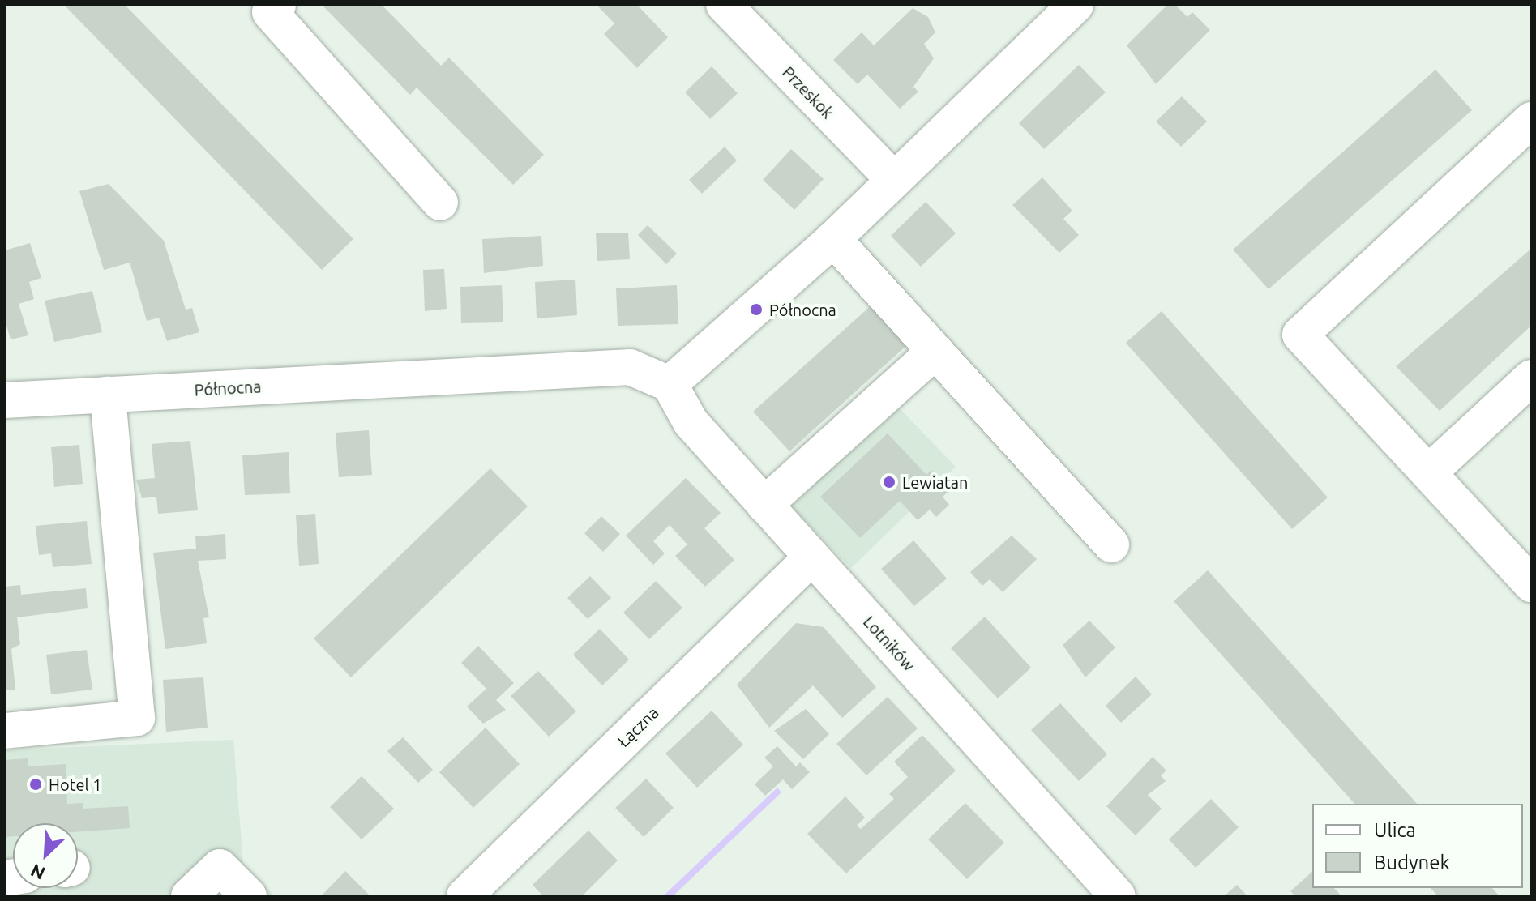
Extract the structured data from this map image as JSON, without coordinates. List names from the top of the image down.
{
  "streets": {
    "street": [
      "Przeskok",
      "Północna",
      "Lotników",
      "Łączna"
    ]
  },
  "crossings": [
    ["Północna", "Lotników"],
    ["Lotników", "Łączna"]
  ],
  "places": ["Północna", "Lewiatan", "Hotel 1"],
  "legend": ["Ulica", "Budynek"],
  "north": "bottom left"
}
